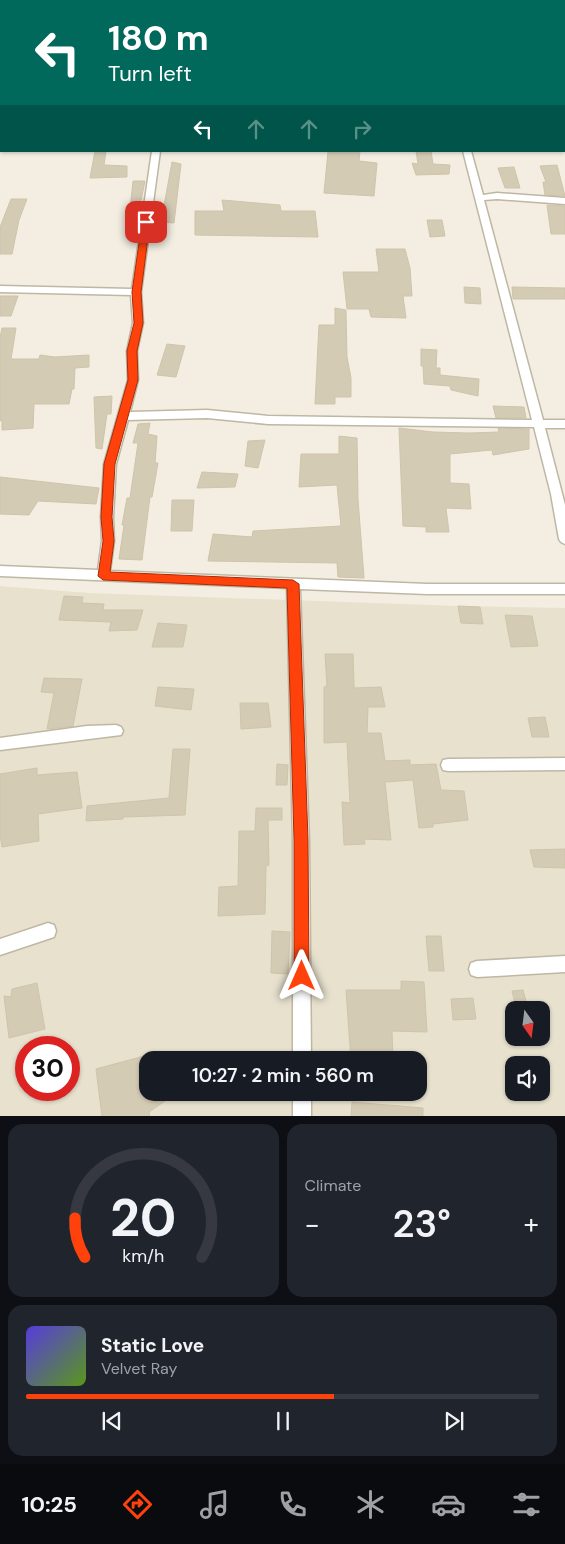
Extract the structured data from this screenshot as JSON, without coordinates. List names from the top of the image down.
{
  "north": "bottom",
  "page": {
    "turn": ["180 m", "Turn left"],
    "limit": "30",
    "trip": "10:27 · 2 min · 560 m",
    "tile": "Climate",
    "heat": ["−", "23°", "+"],
    "song": ["Static Love", "Velvet Ray"],
    "tabs": "10:25",
    "gauge": ["20", "km/h"]
  }
}
